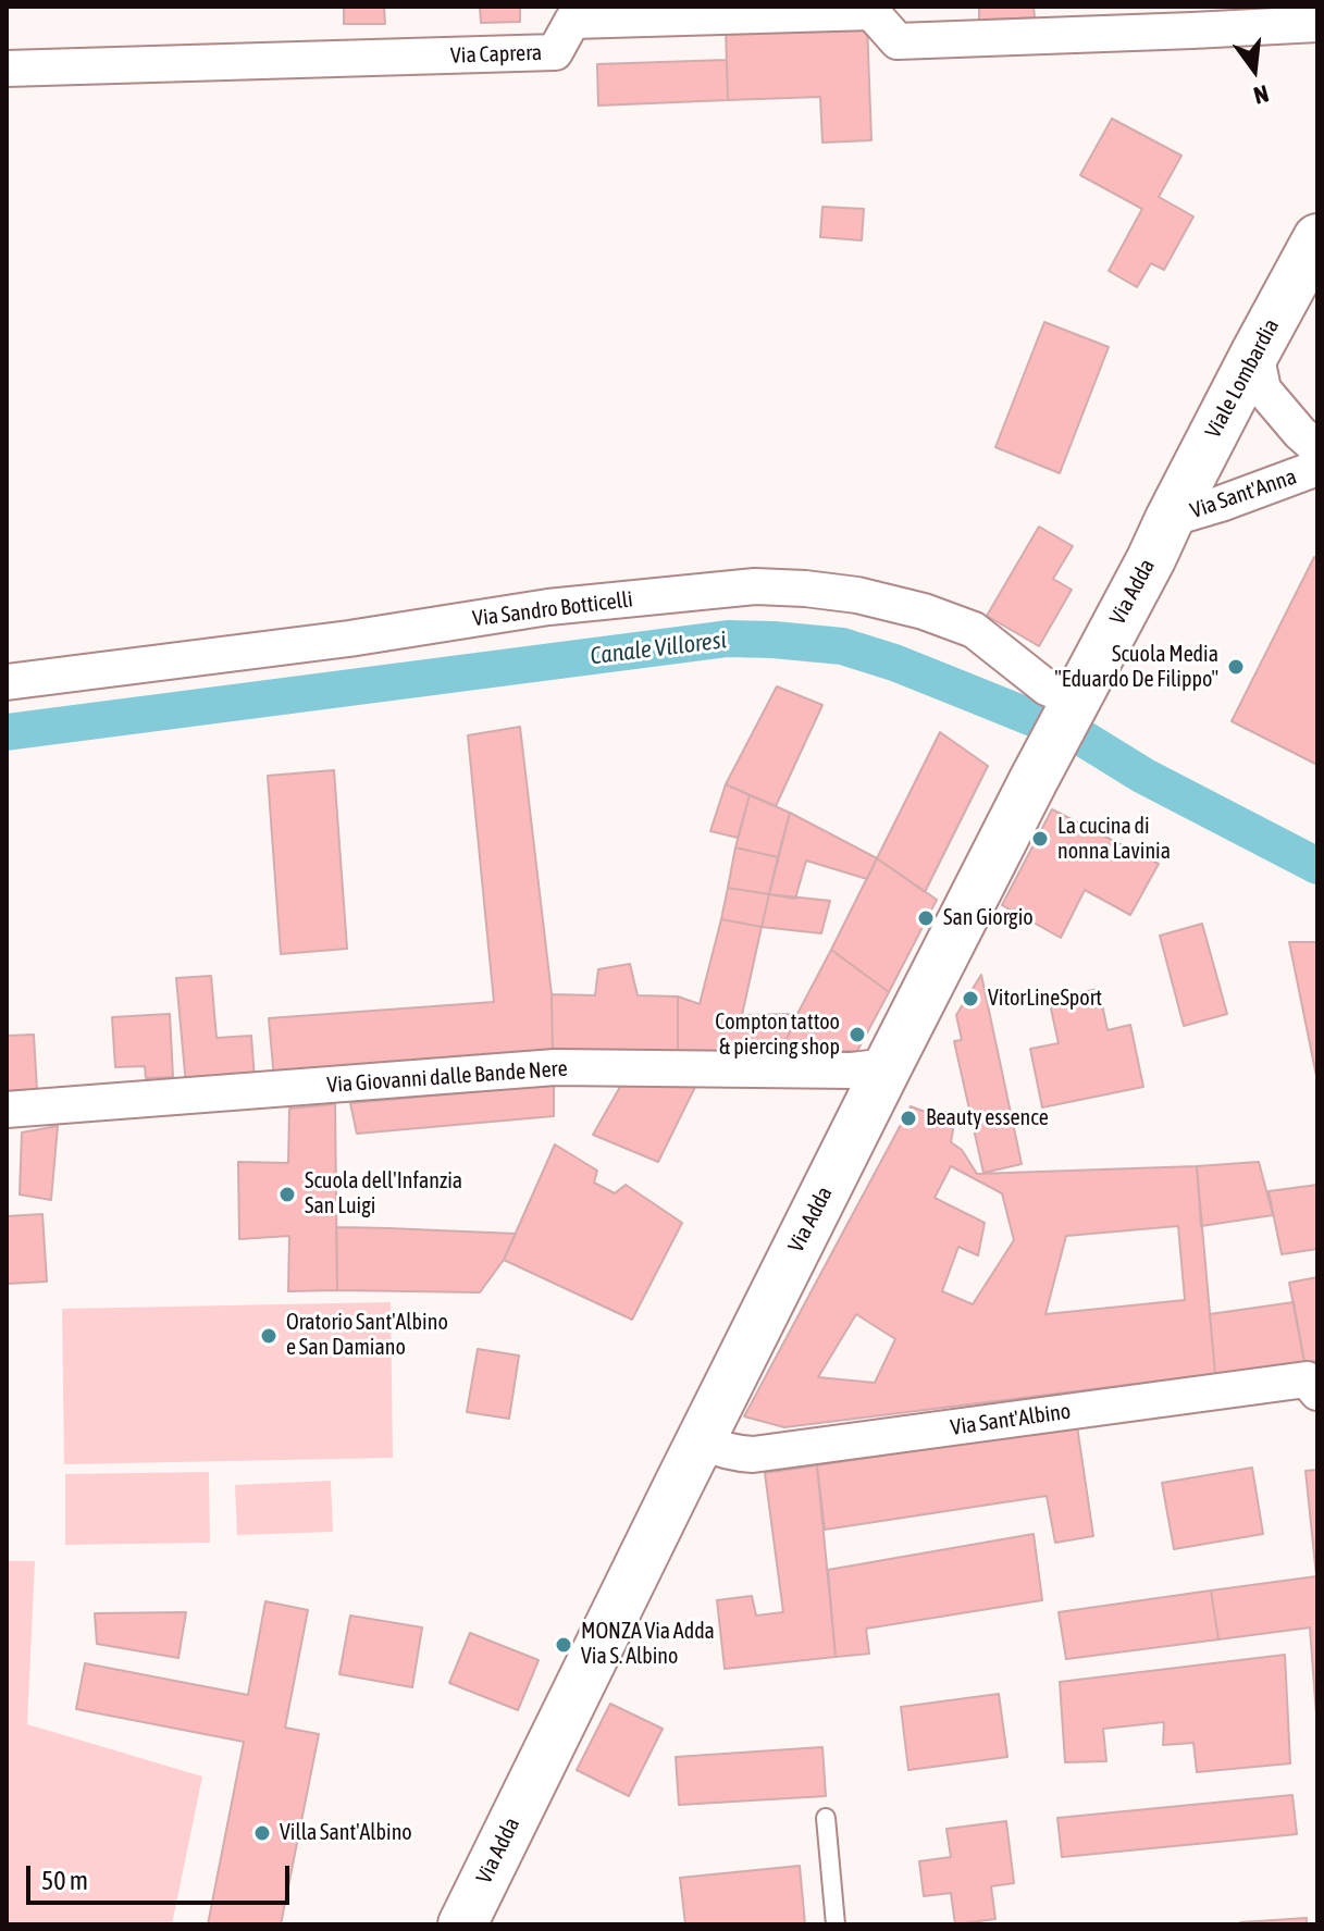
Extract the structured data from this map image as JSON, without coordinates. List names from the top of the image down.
{
  "streets": {
    "main road": ["Viale Lombardia", "Via Adda"],
    "street": [
      "Via Caprera",
      "Via Sant'Anna",
      "Via Sandro Botticelli",
      "Via Giovanni dalle Bande Nere",
      "Via Sant'Albino"
    ]
  },
  "crossings": [
    ["Viale Lombardia", "Via Sant'Anna"],
    ["Viale Lombardia", "Via Adda"],
    ["Via Sant'Anna", "Via Adda"],
    ["Via Adda", "Via Sandro Botticelli"],
    ["Via Adda", "Via Giovanni dalle Bande Nere"],
    ["Via Adda", "Via Sant'Albino"]
  ],
  "water": ["Canale Villoresi"],
  "places": [
    "Scuola Media \"Eduardo De Filippo\"",
    "La cucina di nonna Lavinia",
    "San Giorgio",
    "VitorLineSport",
    "Compton tattoo & piercing shop",
    "Beauty essence",
    "Scuola dell'Infanzia San Luigi",
    "Oratorio Sant'Albino e San Damiano",
    "MONZA Via Adda Via S. Albino",
    "Villa Sant'Albino"
  ],
  "scale_bar": "50 m",
  "north": "bottom"
}
